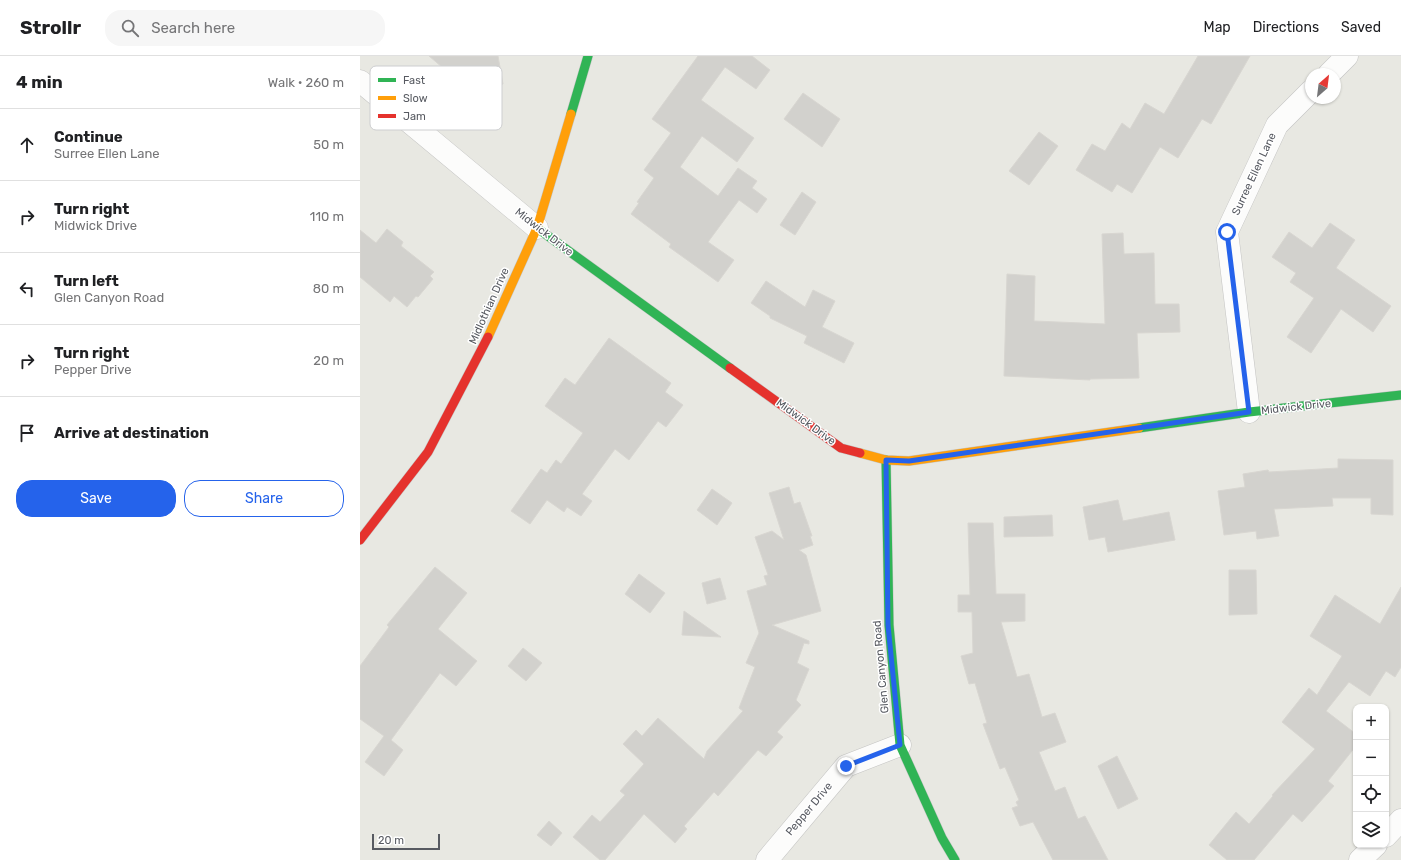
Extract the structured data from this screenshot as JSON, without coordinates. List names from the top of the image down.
{
  "streets": {
    "street": [
      "Surree Ellen Lane",
      "Midwick Drive",
      "Midlothian Drive",
      "Glen Canyon Road",
      "Pepper Drive"
    ]
  },
  "crossings": [
    ["Surree Ellen Lane", "Midwick Drive"],
    ["Midwick Drive", "Midlothian Drive"],
    ["Midwick Drive", "Glen Canyon Road"],
    ["Glen Canyon Road", "Pepper Drive"]
  ],
  "legend": ["Fast", "Slow", "Jam"],
  "scale_bar": "20 m",
  "north": "top right",
  "page": {
    "header": "Strollr",
    "search": "Search here",
    "nav": ["Map", "Directions", "Saved"],
    "heading": ["4 min", "Walk · 260 m"],
    "list": [
      ["Continue", "Surree Ellen Lane", "50 m"],
      ["Turn right", "Midwick Drive", "110 m"],
      ["Turn left", "Glen Canyon Road", "80 m"],
      ["Turn right", "Pepper Drive", "20 m"],
      "Arrive at destination"
    ],
    "buttons": ["Save", "Share"],
    "map_buttons": ["+", "−"],
    "scale": "20 m"
  }
}
